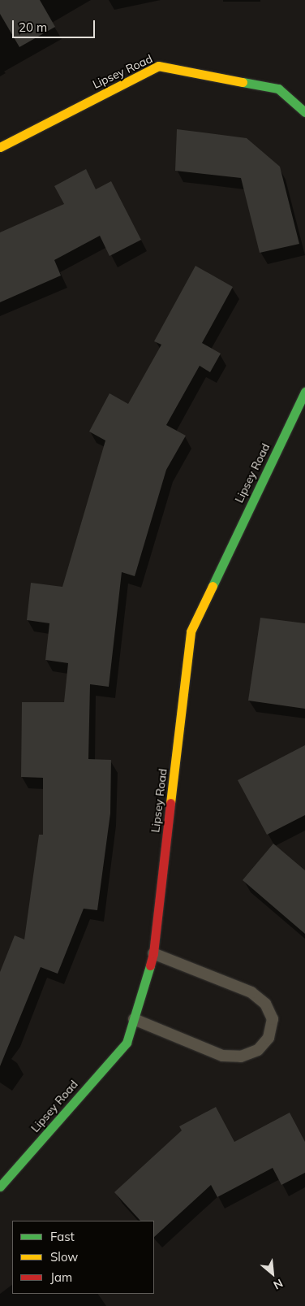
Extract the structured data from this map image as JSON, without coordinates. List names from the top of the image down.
{
  "streets": {
    "street": ["Lipsey Road"]
  },
  "legend": ["Fast", "Slow", "Jam"],
  "scale_bar": "20 m",
  "north": "bottom right"
}
